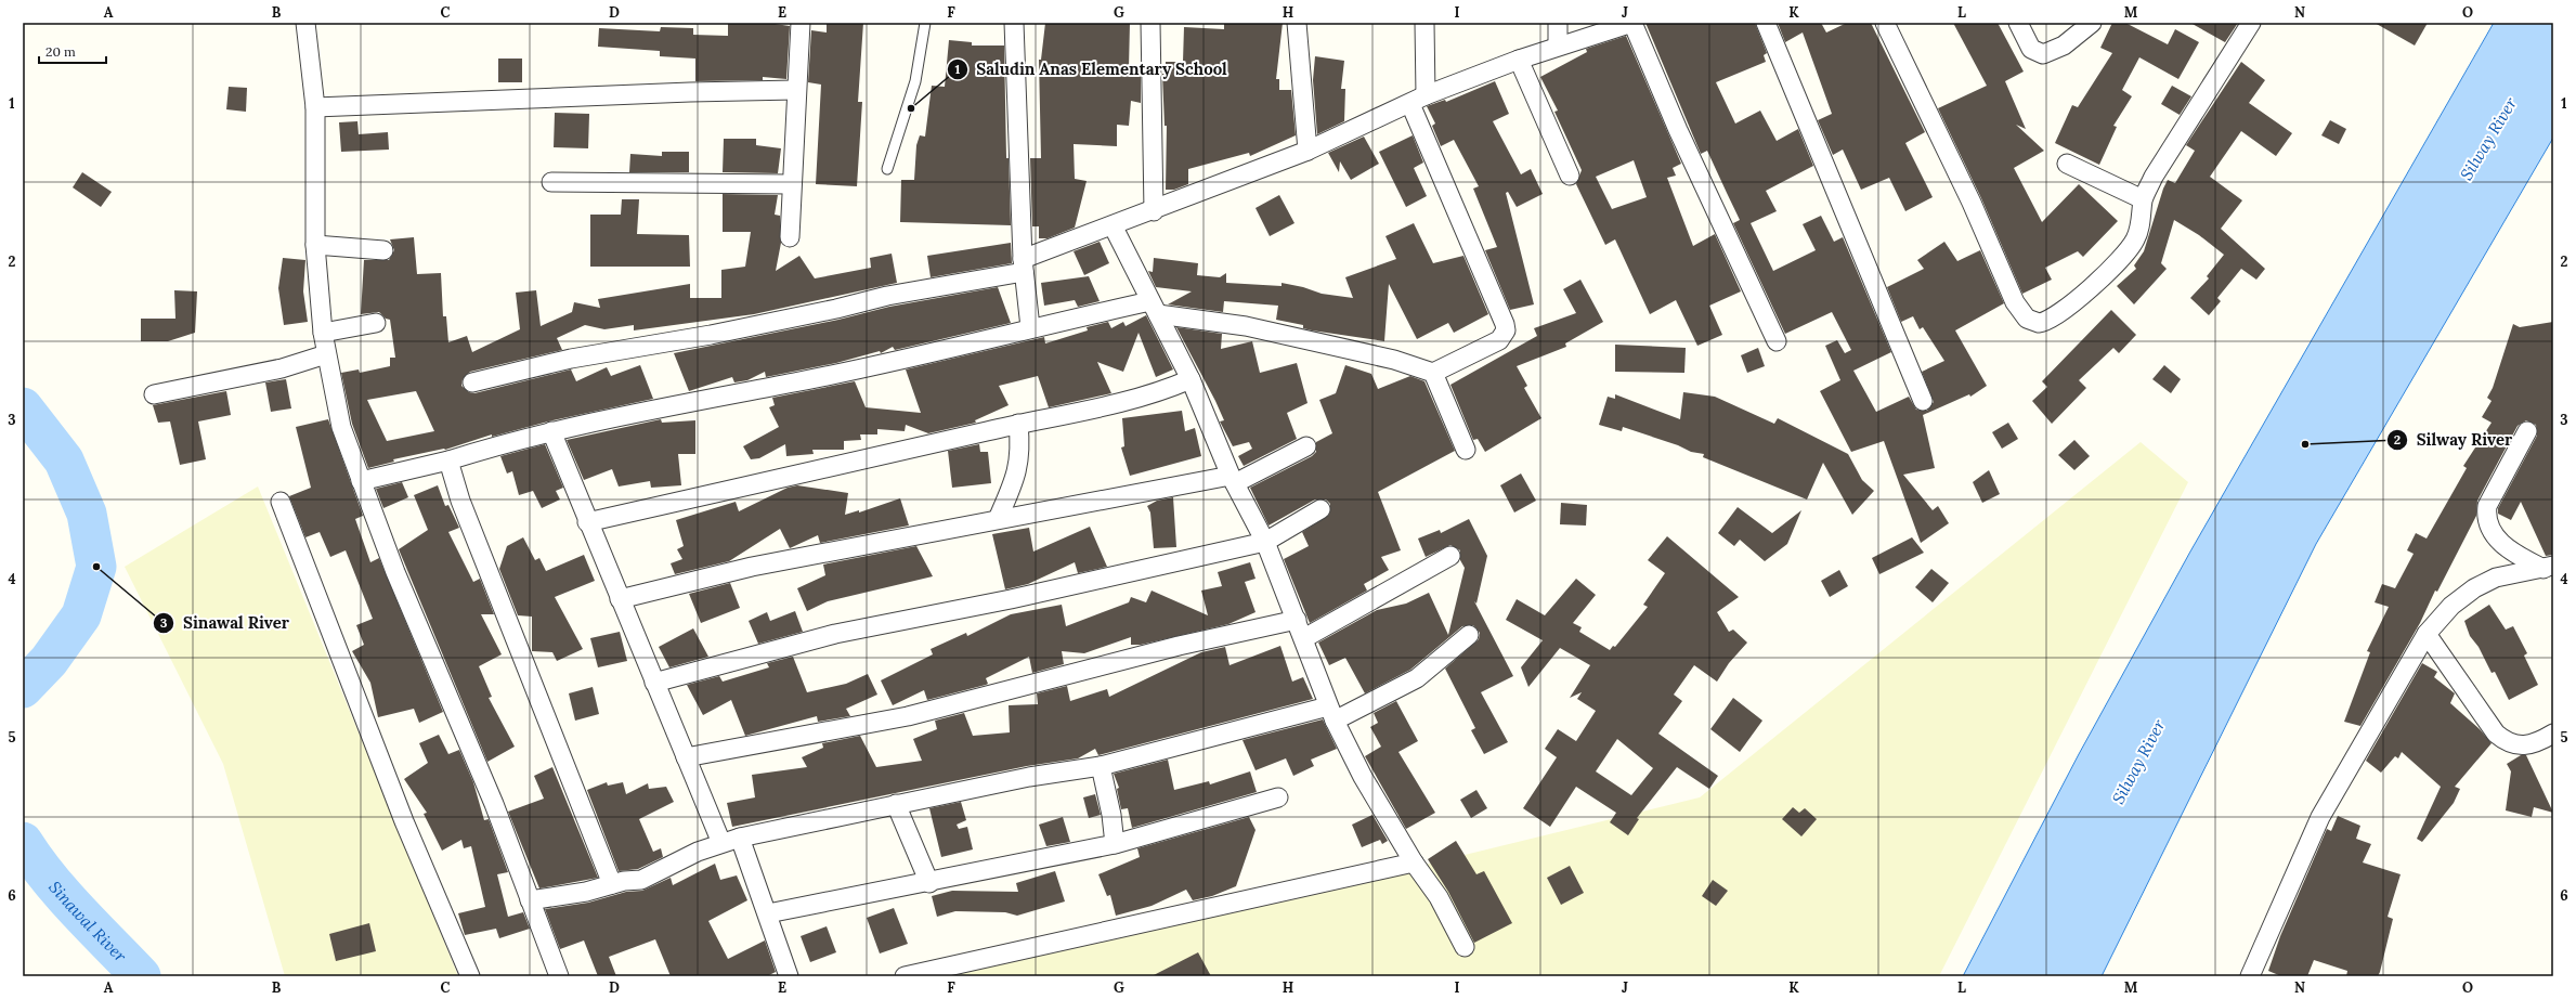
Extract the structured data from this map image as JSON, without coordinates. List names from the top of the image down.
{
  "water": ["Silway River", "Sinawal River"],
  "places": ["Saludin Anas Elementary School", "Silway River", "Sinawal River"],
  "scale_bar": "20 m",
  "grid": {
    "columns": [
      "A",
      "B",
      "C",
      "D",
      "E",
      "F",
      "G",
      "H",
      "I",
      "J",
      "K",
      "L",
      "M",
      "N",
      "O"
    ],
    "rows": [
      "1",
      "2",
      "3",
      "4",
      "5",
      "6"
    ]
  }
}
